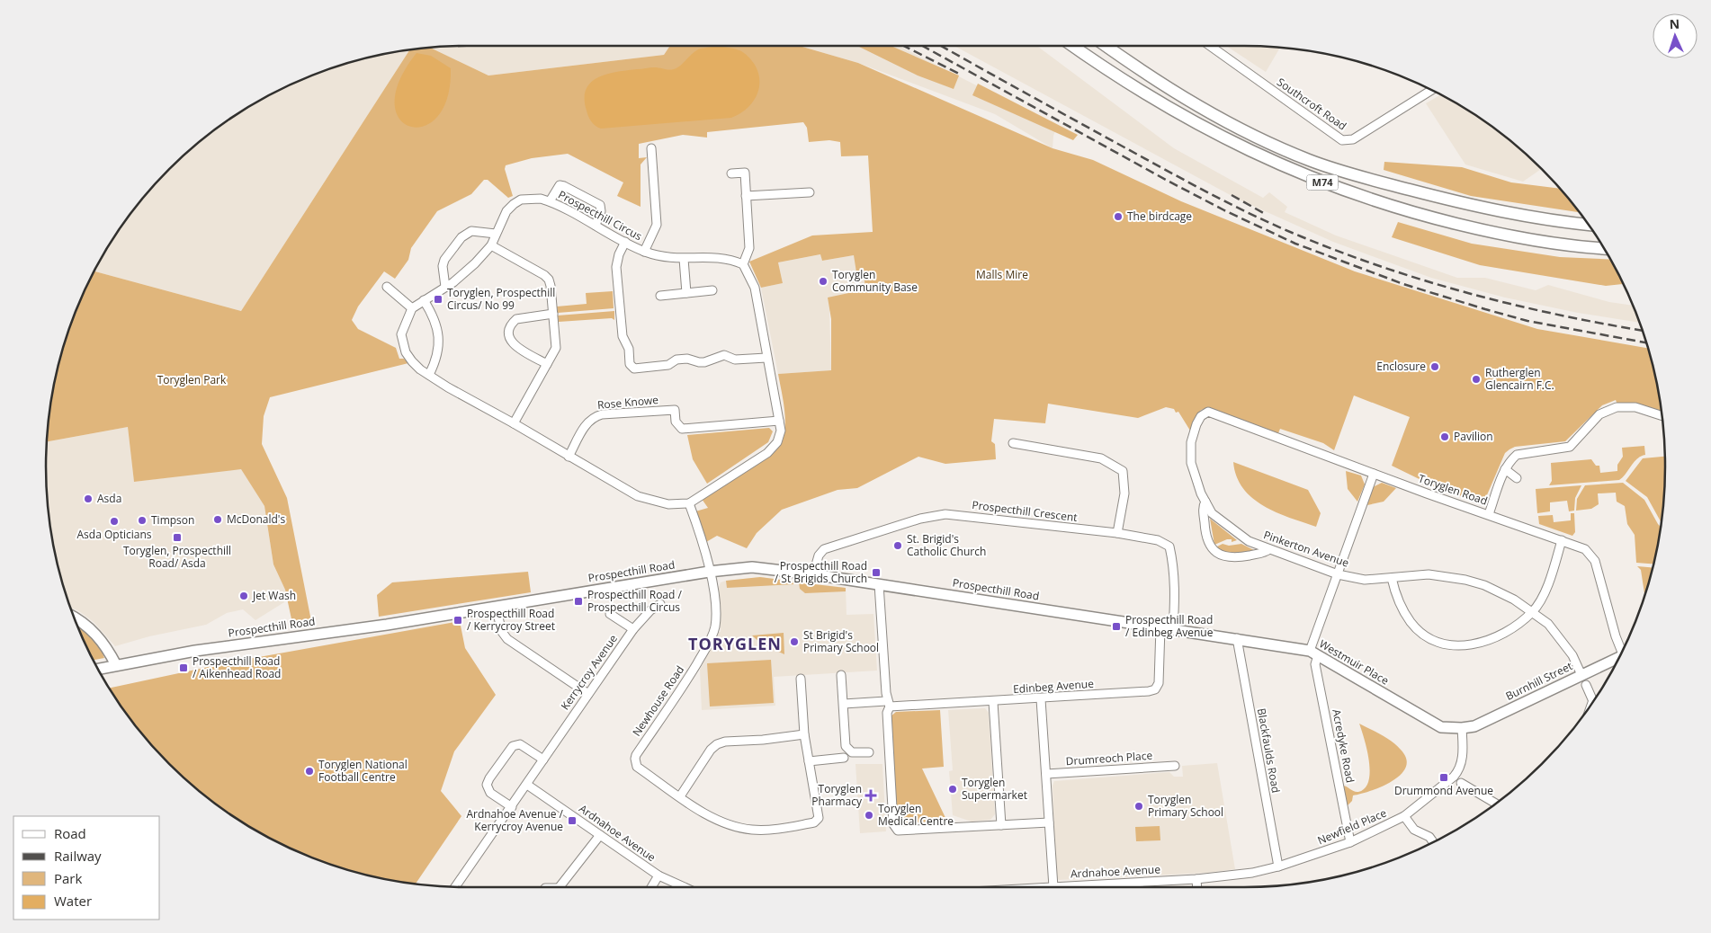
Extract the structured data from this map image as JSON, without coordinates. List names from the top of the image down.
{
  "streets": {
    "highway": ["M74"],
    "main road": ["Prospecthill Road", "Westmuir Place", "Burnhill Street"],
    "street": [
      "Southcroft Road",
      "Prospecthill Circus",
      "Rose Knowe",
      "Toryglen Road",
      "Prospecthill Crescent",
      "Pinkerton Avenue",
      "Kerrycroy Avenue",
      "Edinbeg Avenue",
      "Newhouse Road",
      "Acredyke Road",
      "Blackfaulds Road",
      "Drumreoch Place",
      "Newfield Place",
      "Ardnahoe Avenue"
    ]
  },
  "crossings": [
    ["Toryglen Road", "Pinkerton Avenue"],
    ["Toryglen Road", "Acredyke Road"],
    ["Prospecthill Crescent", "Prospecthill Road"],
    ["Prospecthill Crescent", "Westmuir Place"],
    ["Pinkerton Avenue", "Burnhill Street"],
    ["Pinkerton Avenue", "Acredyke Road"],
    ["Prospecthill Road", "Westmuir Place"],
    ["Prospecthill Road", "Edinbeg Avenue"],
    ["Prospecthill Road", "Newhouse Road"],
    ["Westmuir Place", "Burnhill Street"],
    ["Westmuir Place", "Acredyke Road"],
    ["Westmuir Place", "Blackfaulds Road"],
    ["Westmuir Place", "Newfield Place"],
    ["Kerrycroy Avenue", "Ardnahoe Avenue"],
    ["Burnhill Street", "Newfield Place"],
    ["Acredyke Road", "Newfield Place"],
    ["Blackfaulds Road", "Newfield Place"],
    ["Newfield Place", "Ardnahoe Avenue"]
  ],
  "districts": ["TORYGLEN"],
  "parks": ["Malls Mire", "Toryglen Park"],
  "places": {
    "other": [
      "The birdcage",
      "Toryglen Community Base",
      "Enclosure",
      "Rutherglen Glencairn F.C.",
      "Pavilion",
      "Asda",
      "McDonald's",
      "Timpson",
      "Asda Opticians",
      "St. Brigid's Catholic Church",
      "Jet Wash",
      "St Brigid's Primary School",
      "Toryglen National Football Centre",
      "Toryglen Supermarket",
      "Toryglen Primary School",
      "Toryglen Medical Centre"
    ],
    "transit": [
      "Toryglen, Prospecthill Circus/ No 99",
      "Toryglen, Prospecthill Road/ Asda",
      "Prospecthill Road / St Brigids Church",
      "Prospecthill Road / Prospecthill Circus",
      "Prospecthill Road / Kerrycroy Street",
      "Prospecthill Road / Edinbeg Avenue",
      "Prospecthill Road / Aikenhead Road",
      "Drummond Avenue",
      "Ardnahoe Avenue / Kerrycroy Avenue"
    ],
    "health": ["Toryglen Pharmacy"]
  },
  "legend": [
    "Road",
    "Railway",
    "Park",
    "Water"
  ],
  "north": "top"
}
